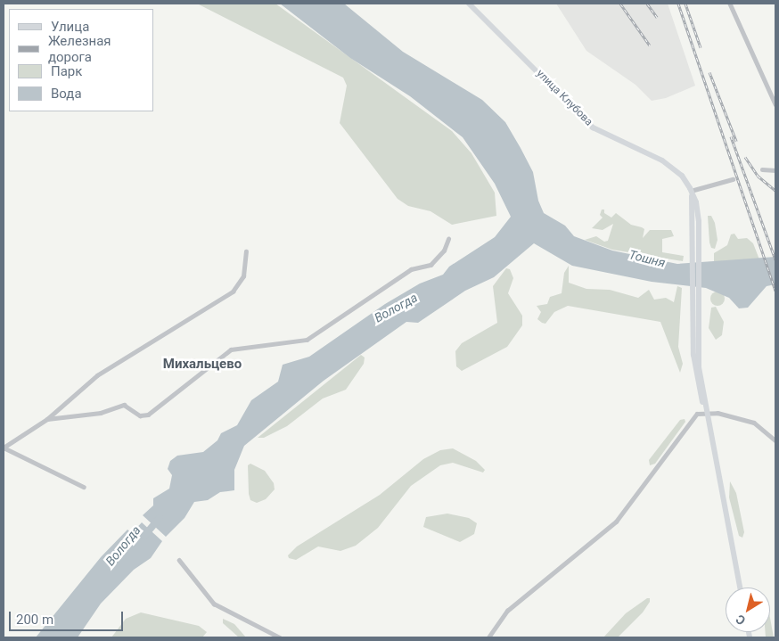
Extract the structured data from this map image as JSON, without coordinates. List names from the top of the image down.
{
  "streets": {
    "main road": ["улица Клубова"]
  },
  "districts": ["Михальцево"],
  "water": ["Тошня", "Вологда"],
  "legend": [
    "Улица",
    "Железная дорога",
    "Парк",
    "Вода"
  ],
  "scale_bar": "200 m",
  "north": "bottom left"
}
